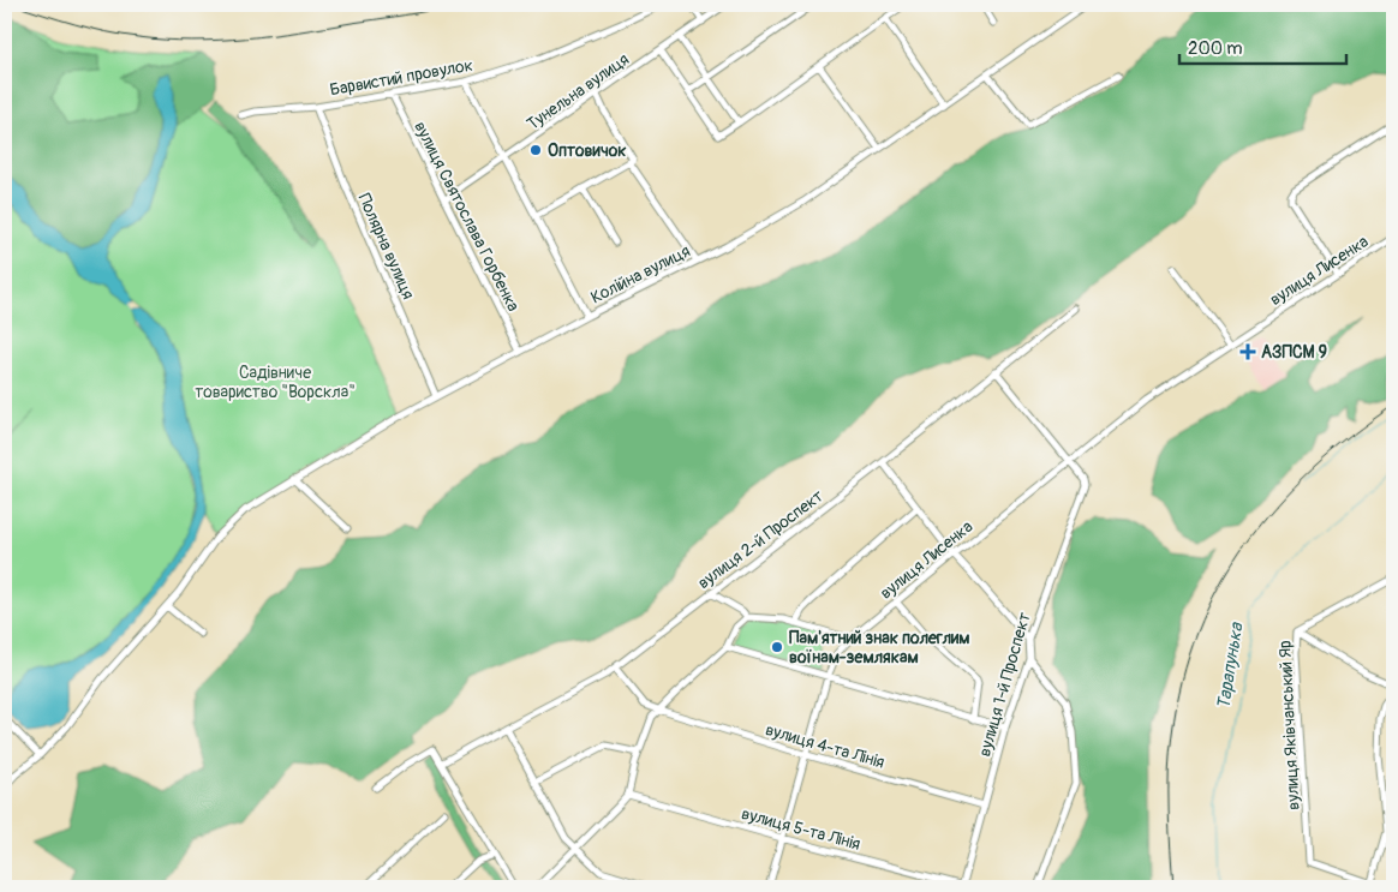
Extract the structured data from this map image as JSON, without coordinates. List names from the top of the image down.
{
  "streets": {
    "street": [
      "Барвистий провулок",
      "Тунельна вулиця",
      "вулиця Святослава Горбенка",
      "Полярна вулиця",
      "вулиця Лисенка",
      "Колійна вулиця",
      "вулиця 2-й Проспект",
      "вулиця 1-й Проспект",
      "вулиця Яківчанський Яр",
      "вулиця 4-та Лінія",
      "вулиця 5-та Лінія"
    ]
  },
  "crossings": [
    ["Барвистий провулок", "вулиця Святослава Горбенка"],
    ["Барвистий провулок", "Полярна вулиця"],
    ["Тунельна вулиця", "вулиця Святослава Горбенка"],
    ["вулиця Святослава Горбенка", "Колійна вулиця"],
    ["Полярна вулиця", "Колійна вулиця"],
    ["вулиця Лисенка", "вулиця 1-й Проспект"],
    ["вулиця Лисенка", "вулиця 4-та Лінія"],
    ["вулиця Лисенка", "вулиця 5-та Лінія"],
    ["вулиця 1-й Проспект", "вулиця 4-та Лінія"],
    ["вулиця 1-й Проспект", "вулиця 5-та Лінія"]
  ],
  "water": ["Тарапунька"],
  "parks": ["Садівниче товариство \"Ворскла\""],
  "places": {
    "other": ["Оптовичок", "Пам'ятний знак полеглим воїнам-землякам"],
    "health": ["АЗПСМ 9"]
  },
  "scale_bar": "200 m"
}
